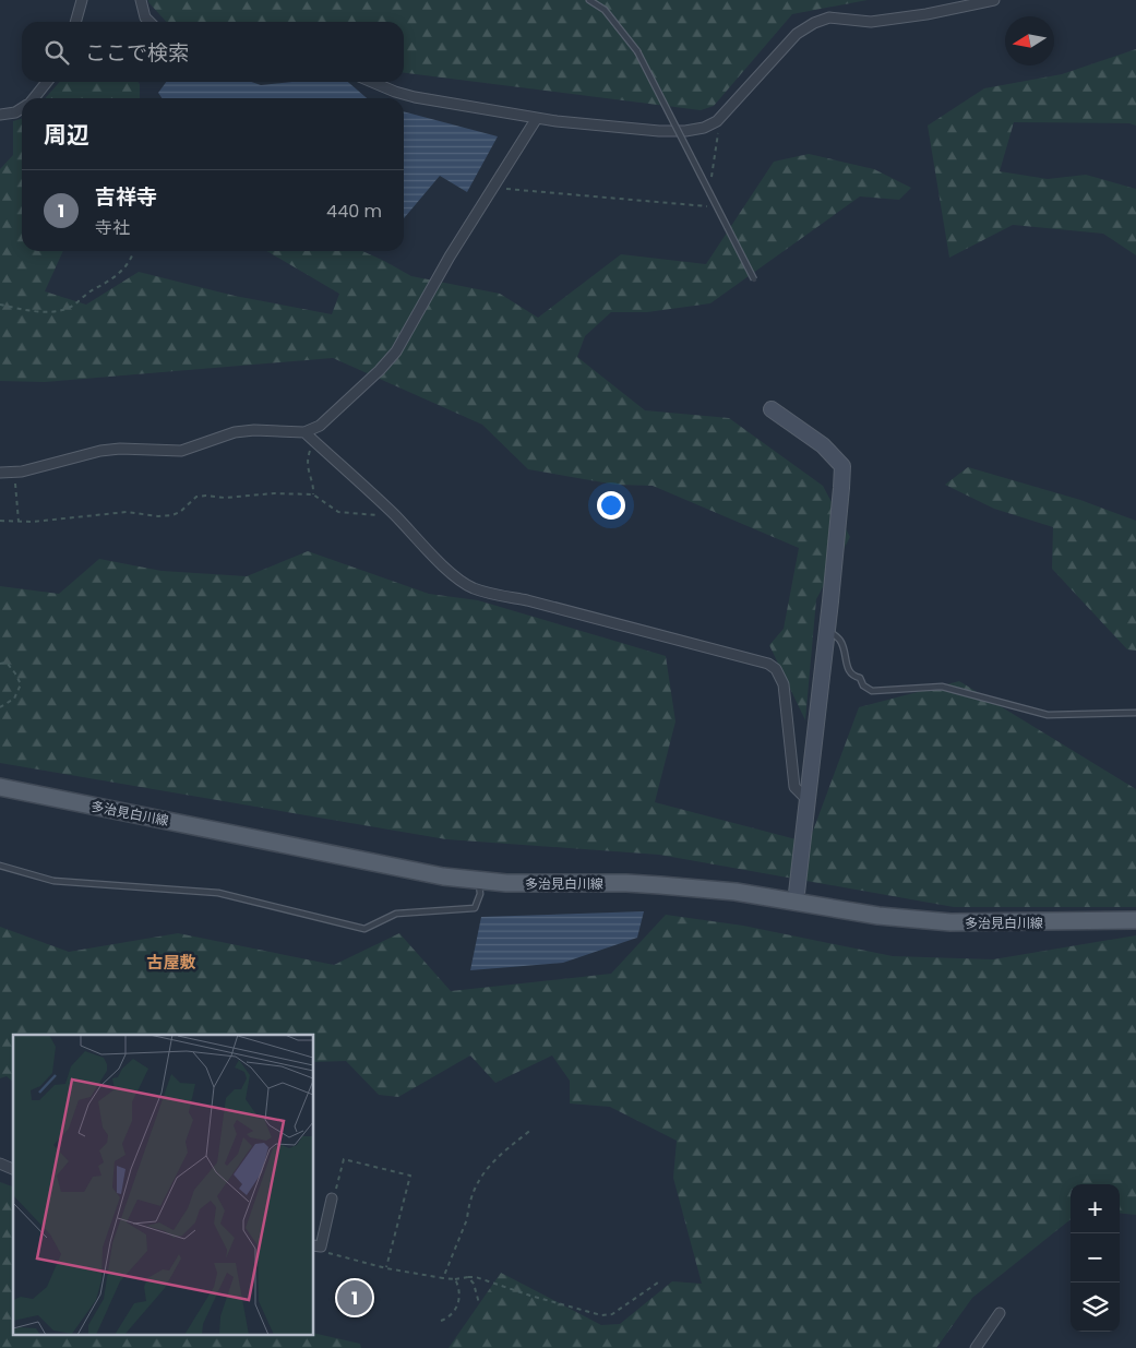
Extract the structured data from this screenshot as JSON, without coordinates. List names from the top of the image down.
{
  "streets": {
    "main road": ["多治見白川線"]
  },
  "districts": ["古屋敷"],
  "north": "left",
  "page": {
    "search": "ここで検索",
    "heading": "周辺",
    "list": [
      {
        "mark": "1",
        "name": "吉祥寺",
        "note": "寺社",
        "value": "440 m"
      }
    ],
    "map_buttons": ["+", "−"],
    "pins": "1"
  }
}
